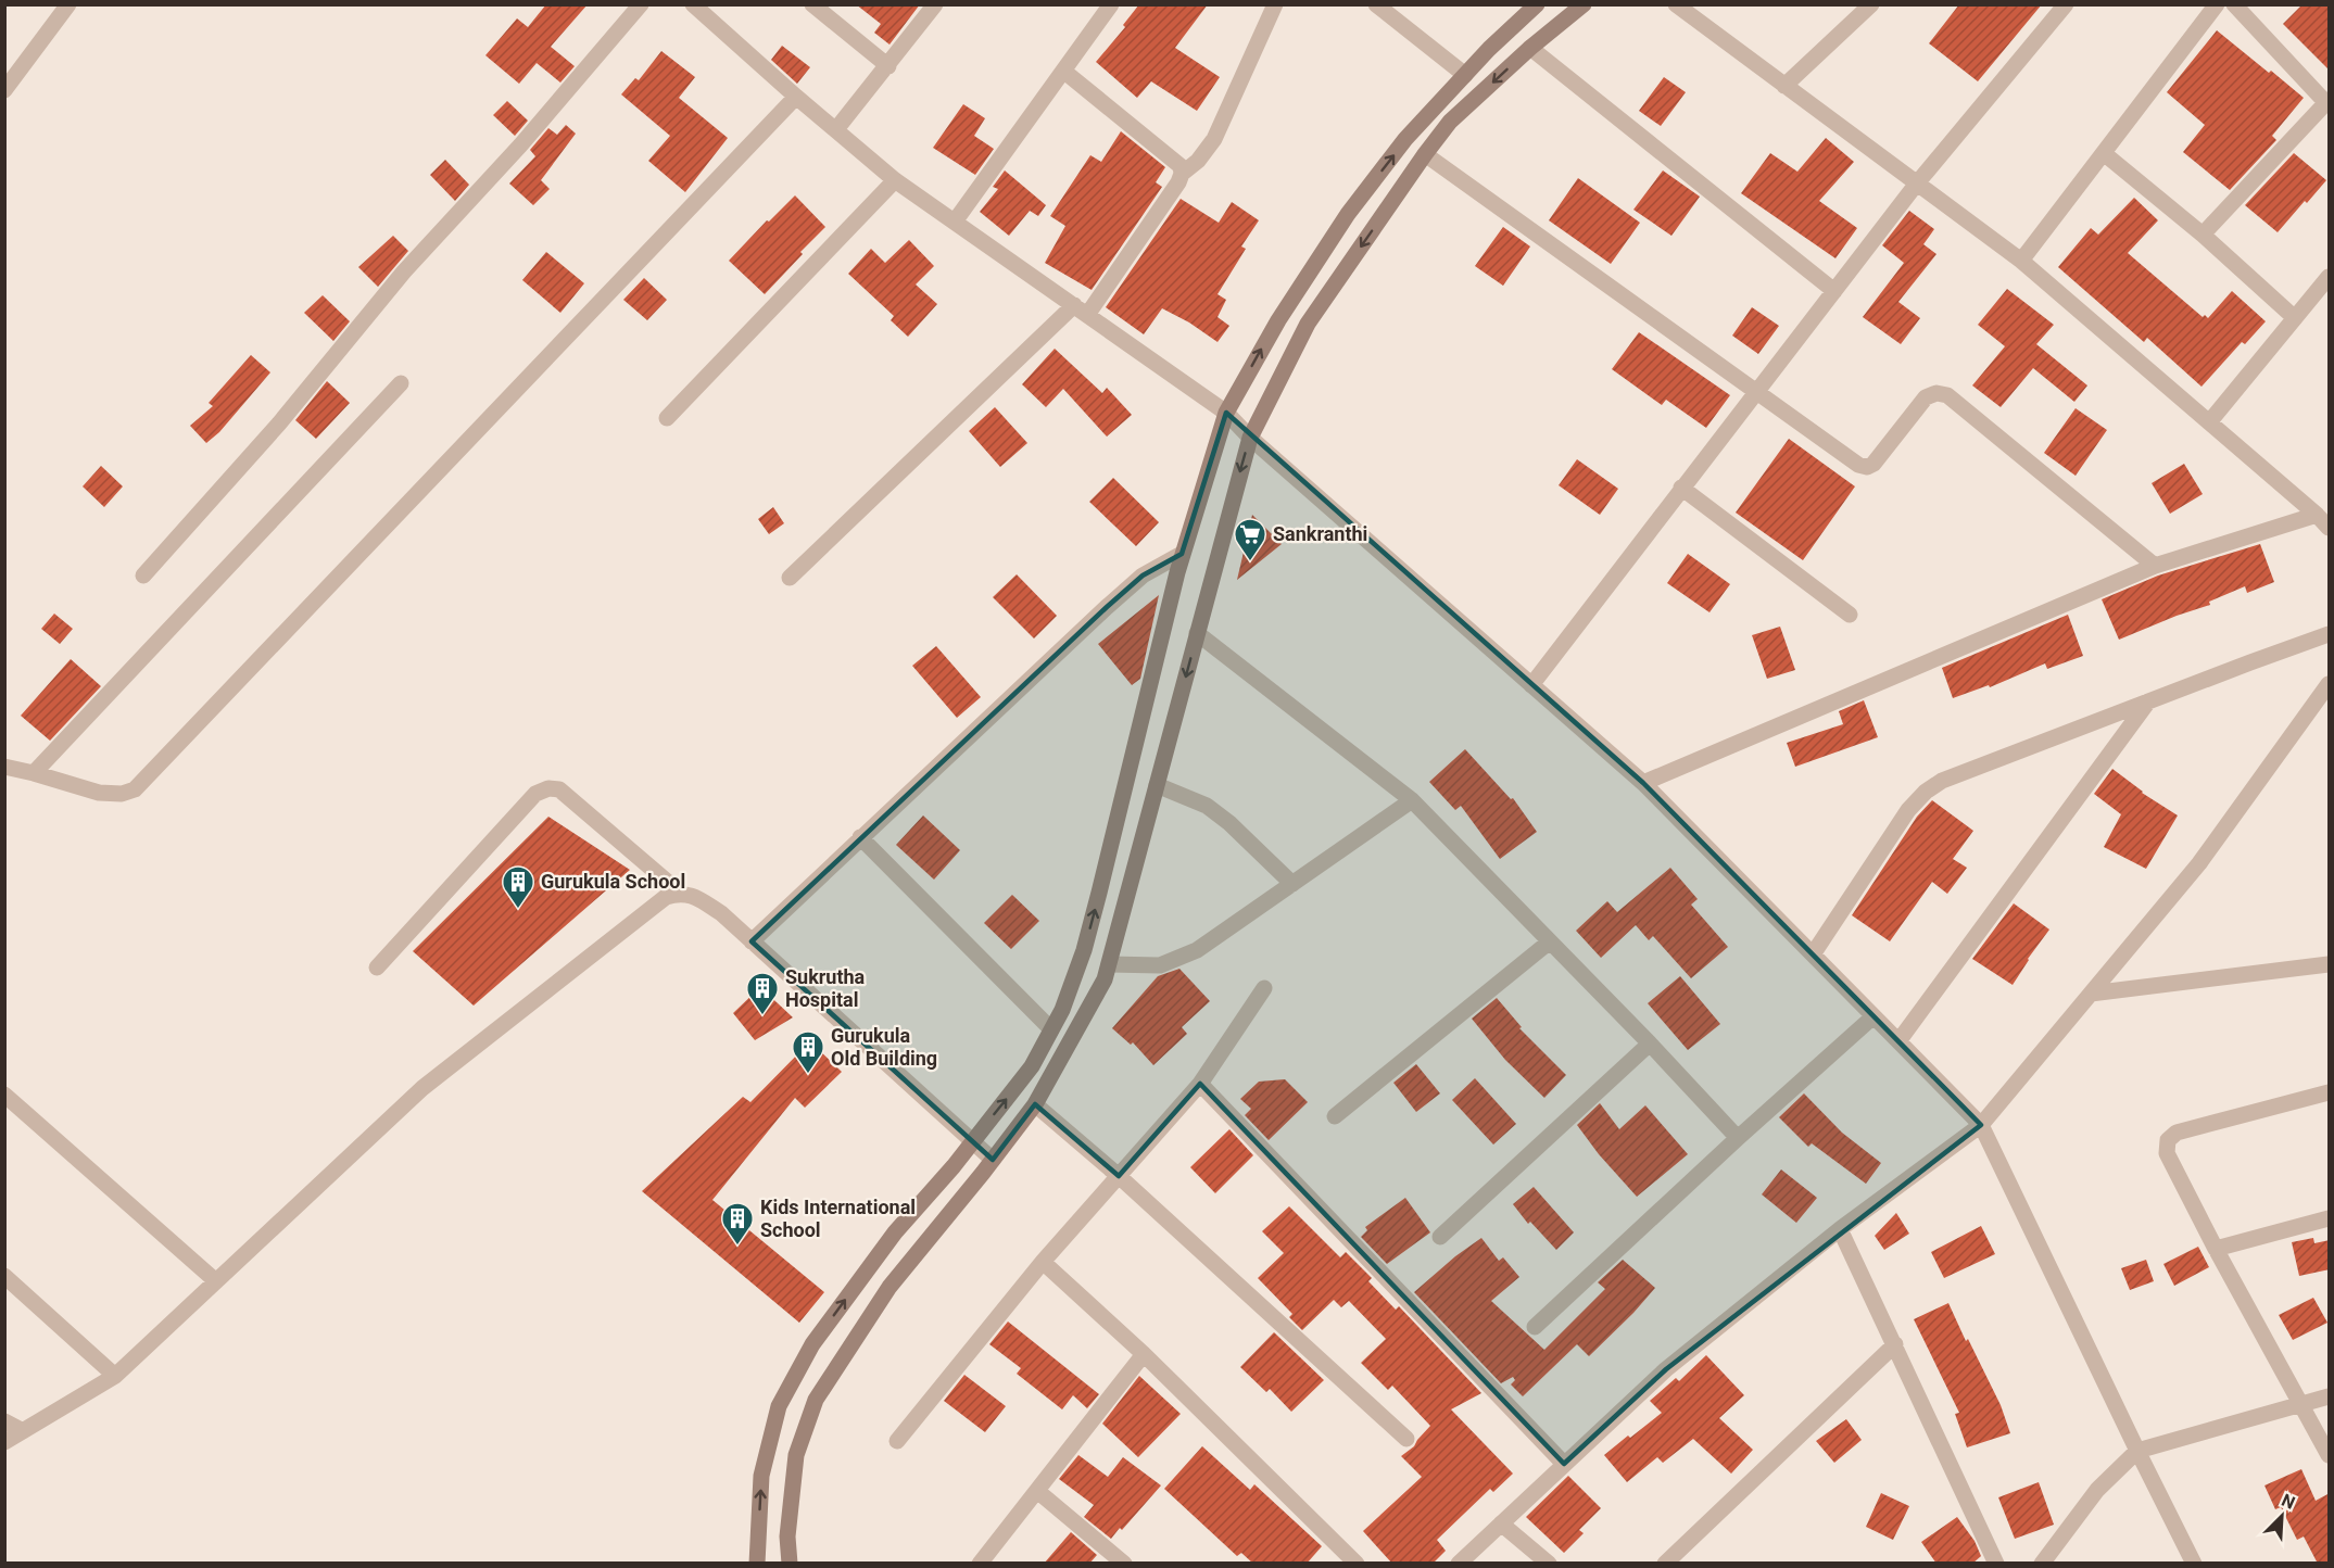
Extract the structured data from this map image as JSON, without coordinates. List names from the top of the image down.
{
  "places": {
    "supermarket": ["Sankranthi"],
    "building": [
      "Gurukula School",
      "Sukrutha Hospital",
      "Gurukula Old Building",
      "Kids International School"
    ]
  },
  "north": "top right"
}
